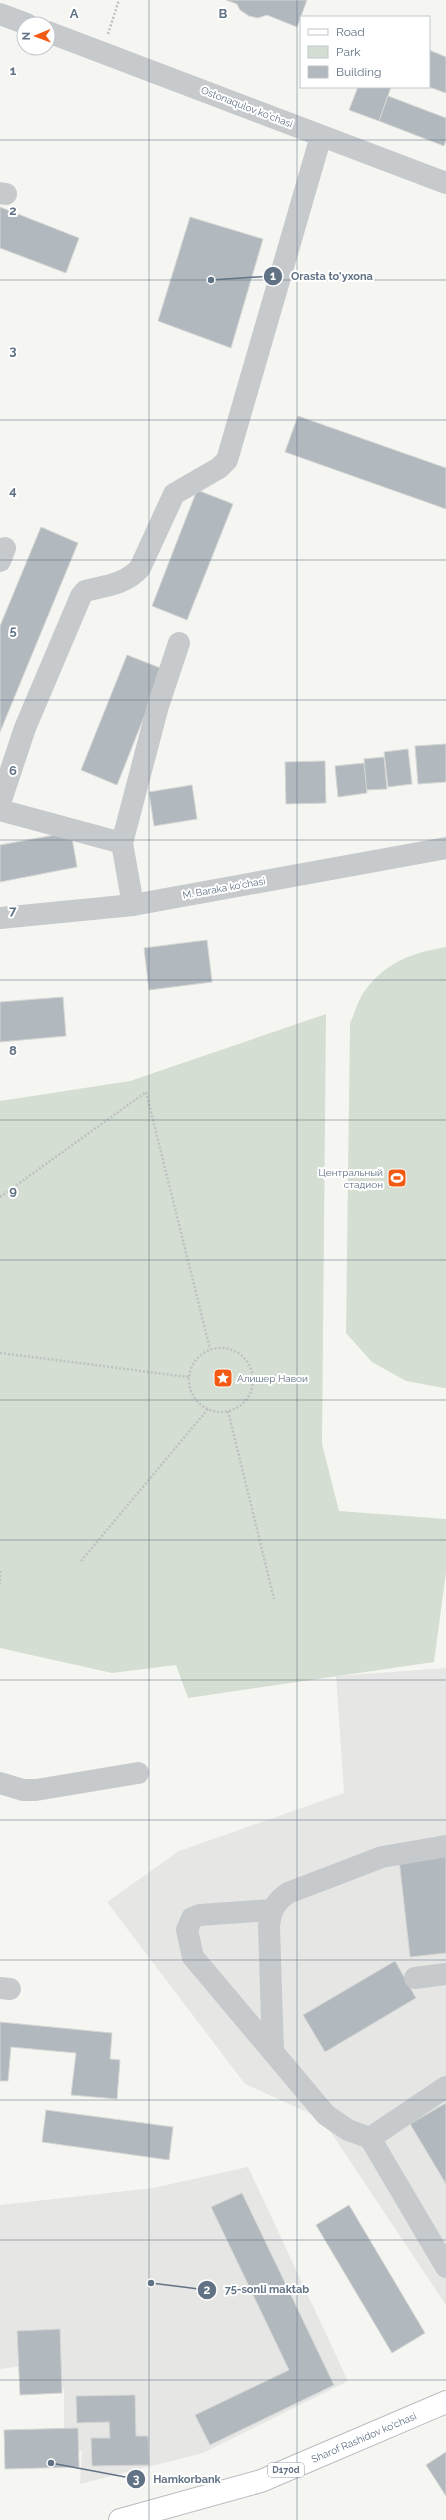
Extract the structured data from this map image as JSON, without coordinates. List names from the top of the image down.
{
  "streets": {
    "main road": ["Sharof Rashidov ko'chasi", "D170d"],
    "street": ["Ostonaqulov ko'chasi", "M. Baraka ko'chasi"]
  },
  "places": {
    "other": ["Orasta to'yxona", "75-sonli maktab", "Hamkorbank"],
    "sports": ["Центральный стадион"],
    "place": ["Алишер Навои"]
  },
  "legend": ["Road", "Park", "Building"],
  "north": "left",
  "grid": {
    "columns": ["A", "B"],
    "rows": [
      "1",
      "2",
      "3",
      "4",
      "5",
      "6",
      "7",
      "8",
      "9"
    ]
  }
}
